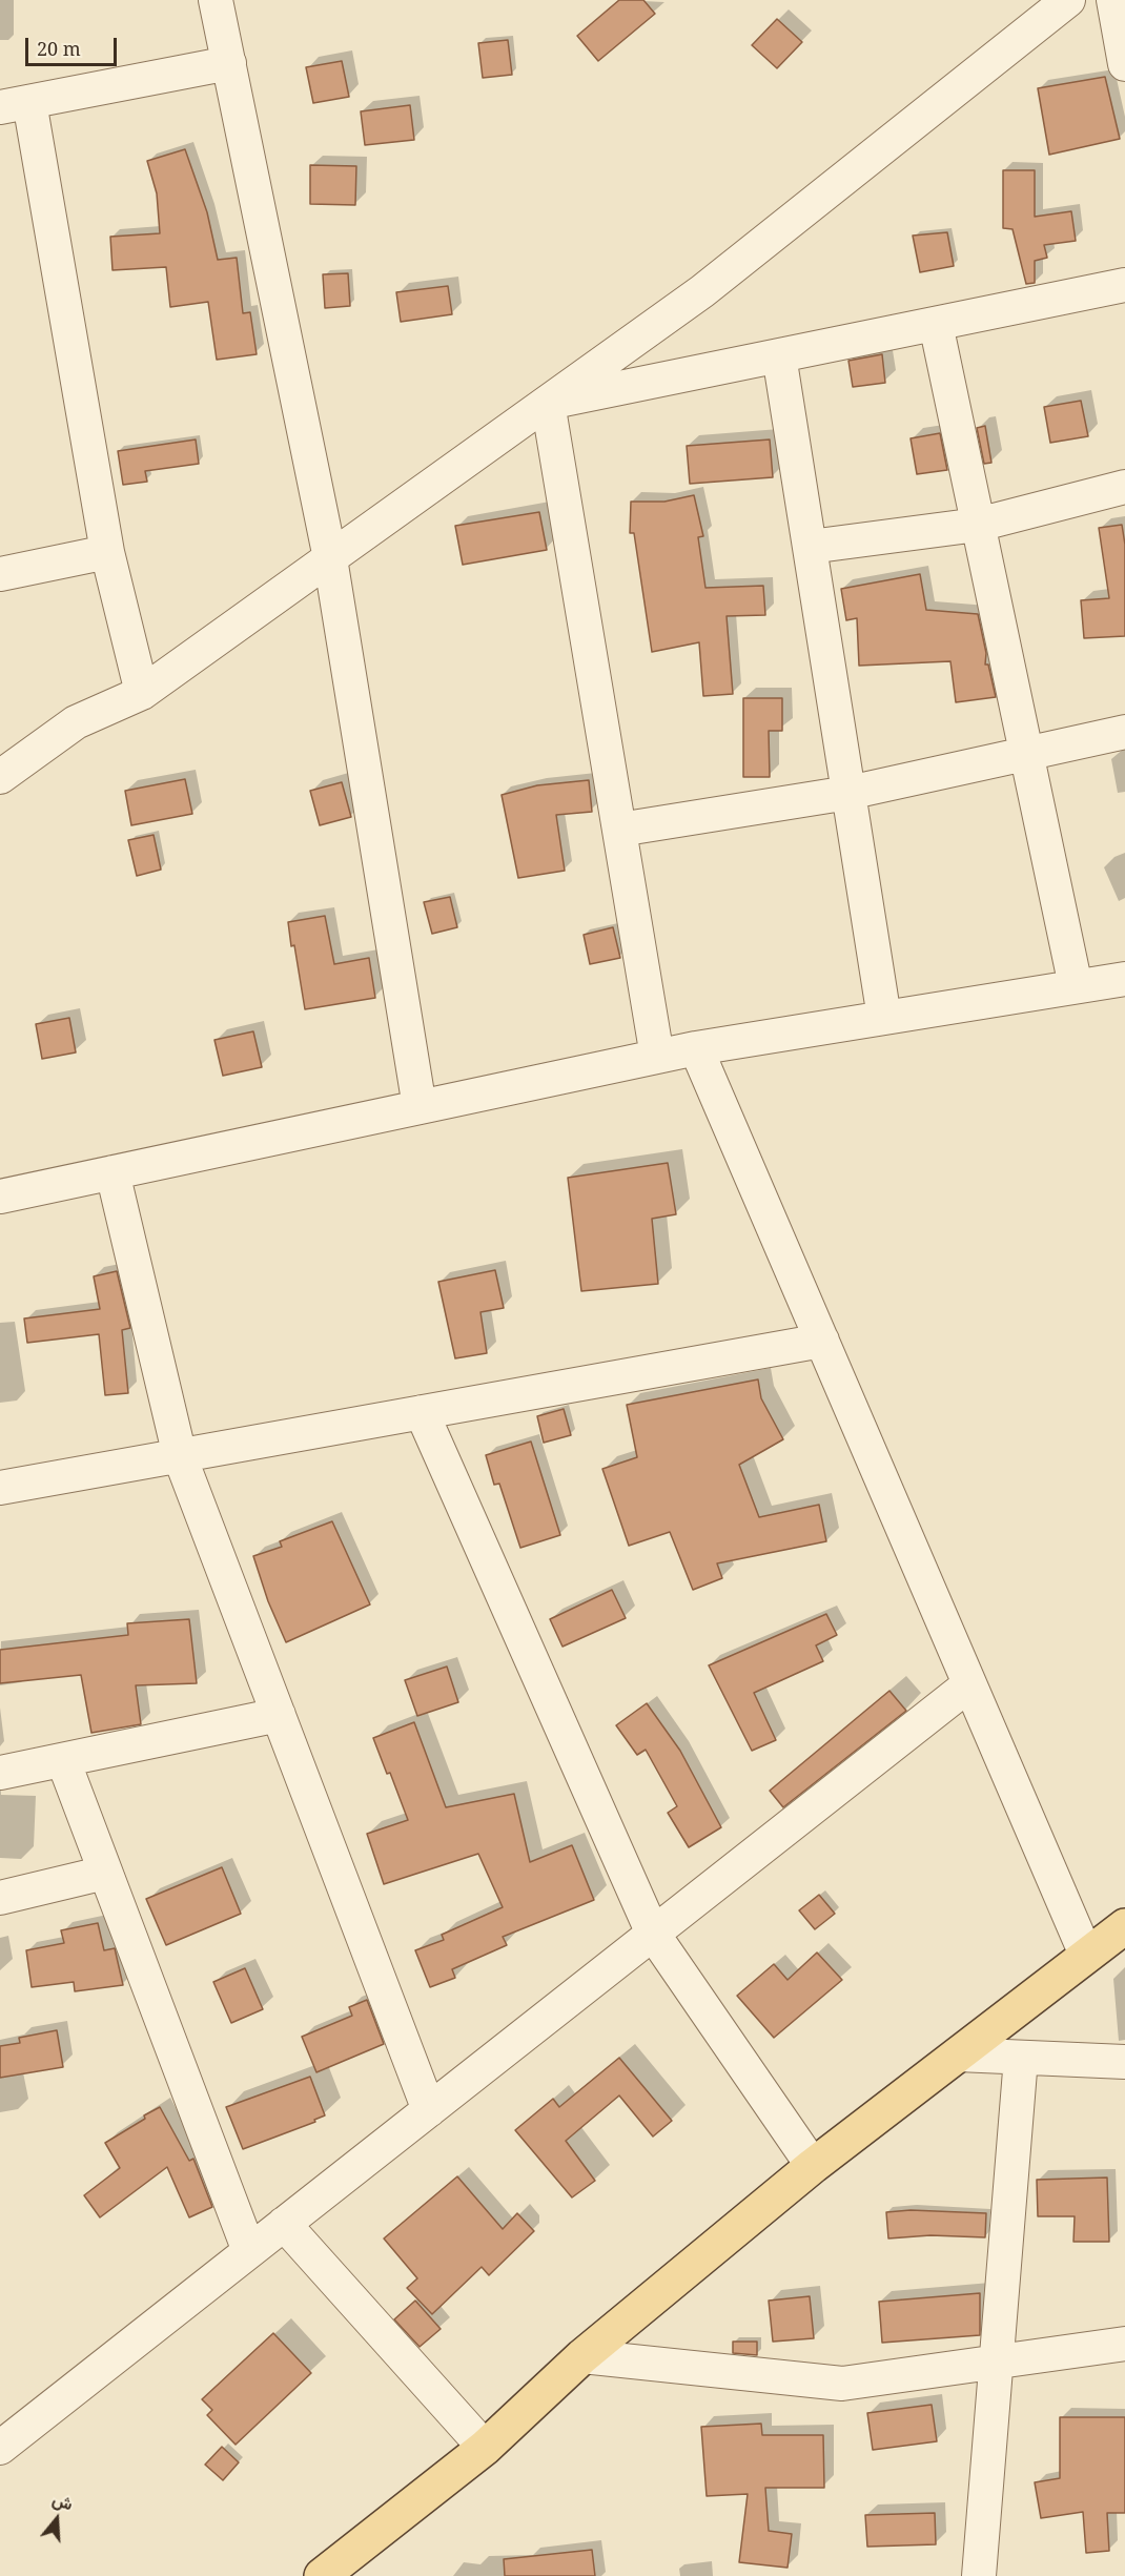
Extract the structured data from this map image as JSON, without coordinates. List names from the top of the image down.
{
  "scale_bar": "20 m",
  "north": "top"
}
